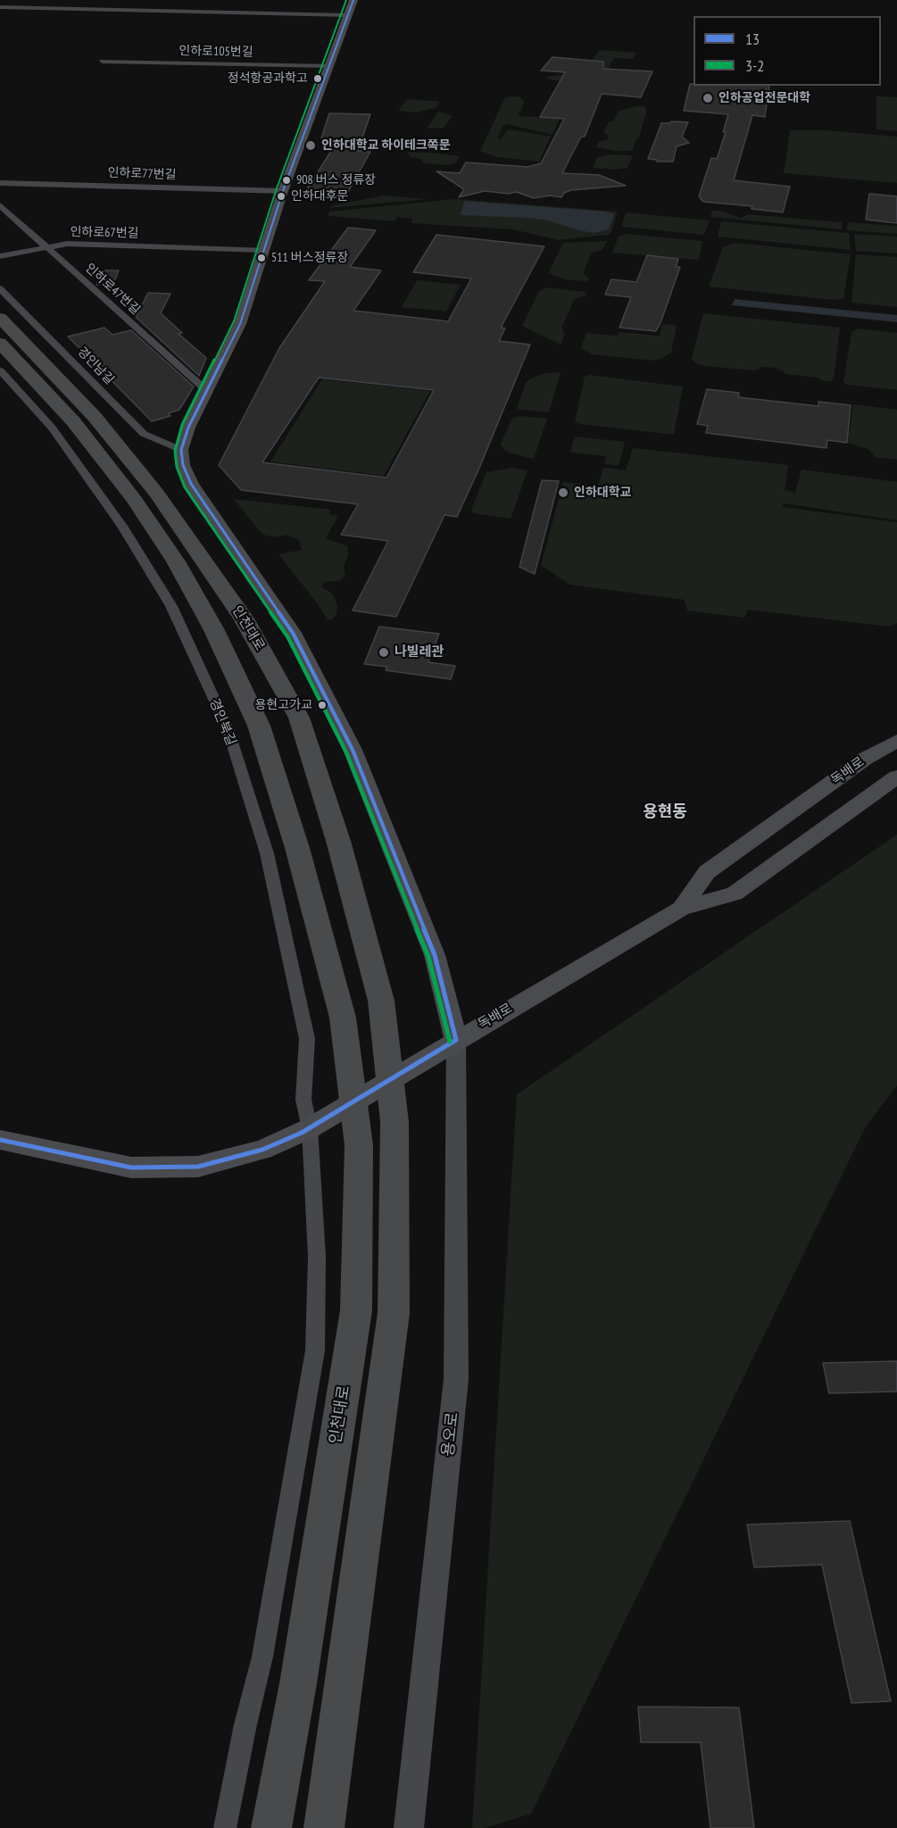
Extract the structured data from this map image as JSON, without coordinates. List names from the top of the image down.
{
  "streets": {
    "highway": ["인천대로"],
    "main road": ["독배로"],
    "street": [
      "인하로105번길",
      "인하로77번길",
      "인하로67번길",
      "인하로47번길",
      "경인남길",
      "경인북길",
      "용오로"
    ]
  },
  "crossings": [
    ["인하로67번길", "인하로47번길"],
    ["경인북길", "독배로"],
    ["독배로", "용오로"]
  ],
  "districts": ["용현동"],
  "places": [
    "정석항공과학고",
    "인하공업전문대학",
    "인하대학교 하이테크쪽문",
    "908 버스 정류장",
    "인하대후문",
    "511 버스정류장",
    "인하대학교",
    "나빌레관",
    "용현고가교"
  ],
  "lines": ["transit line 13", "transit line 3-2"],
  "legend": ["13", "3-2"]
}
